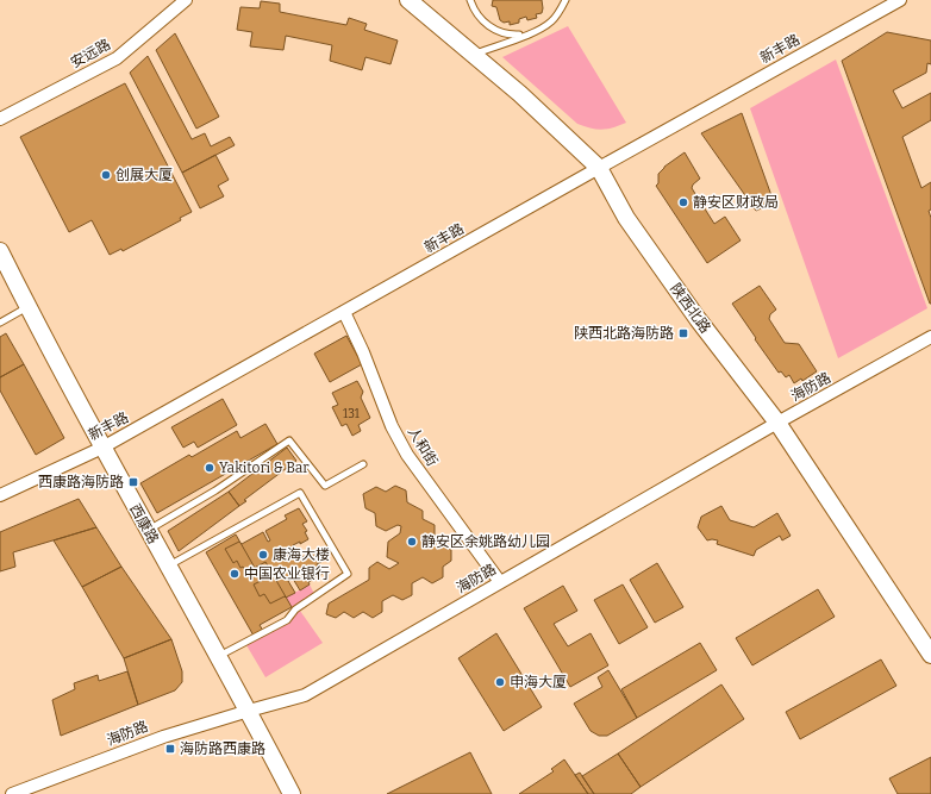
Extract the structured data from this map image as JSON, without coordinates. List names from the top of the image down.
{
  "streets": {
    "main road": ["陕西北路", "西康路"],
    "street": [
      "新丰路",
      "安远路",
      "海防路",
      "人和街"
    ]
  },
  "crossings": [
    ["新丰路", "陕西北路"],
    ["新丰路", "人和街"],
    ["新丰路", "西康路"],
    ["陕西北路", "海防路"],
    ["海防路", "人和街"],
    ["海防路", "西康路"]
  ],
  "places": {
    "other": [
      "创展大厦",
      "静安区财政局",
      "Yakitori & Bar",
      "静安区余姚路幼儿园",
      "康海大楼",
      "中国农业银行",
      "申海大厦"
    ],
    "transit": ["陕西北路海防路", "西康路海防路", "海防路西康路"]
  },
  "house_numbers": ["131"]
}
